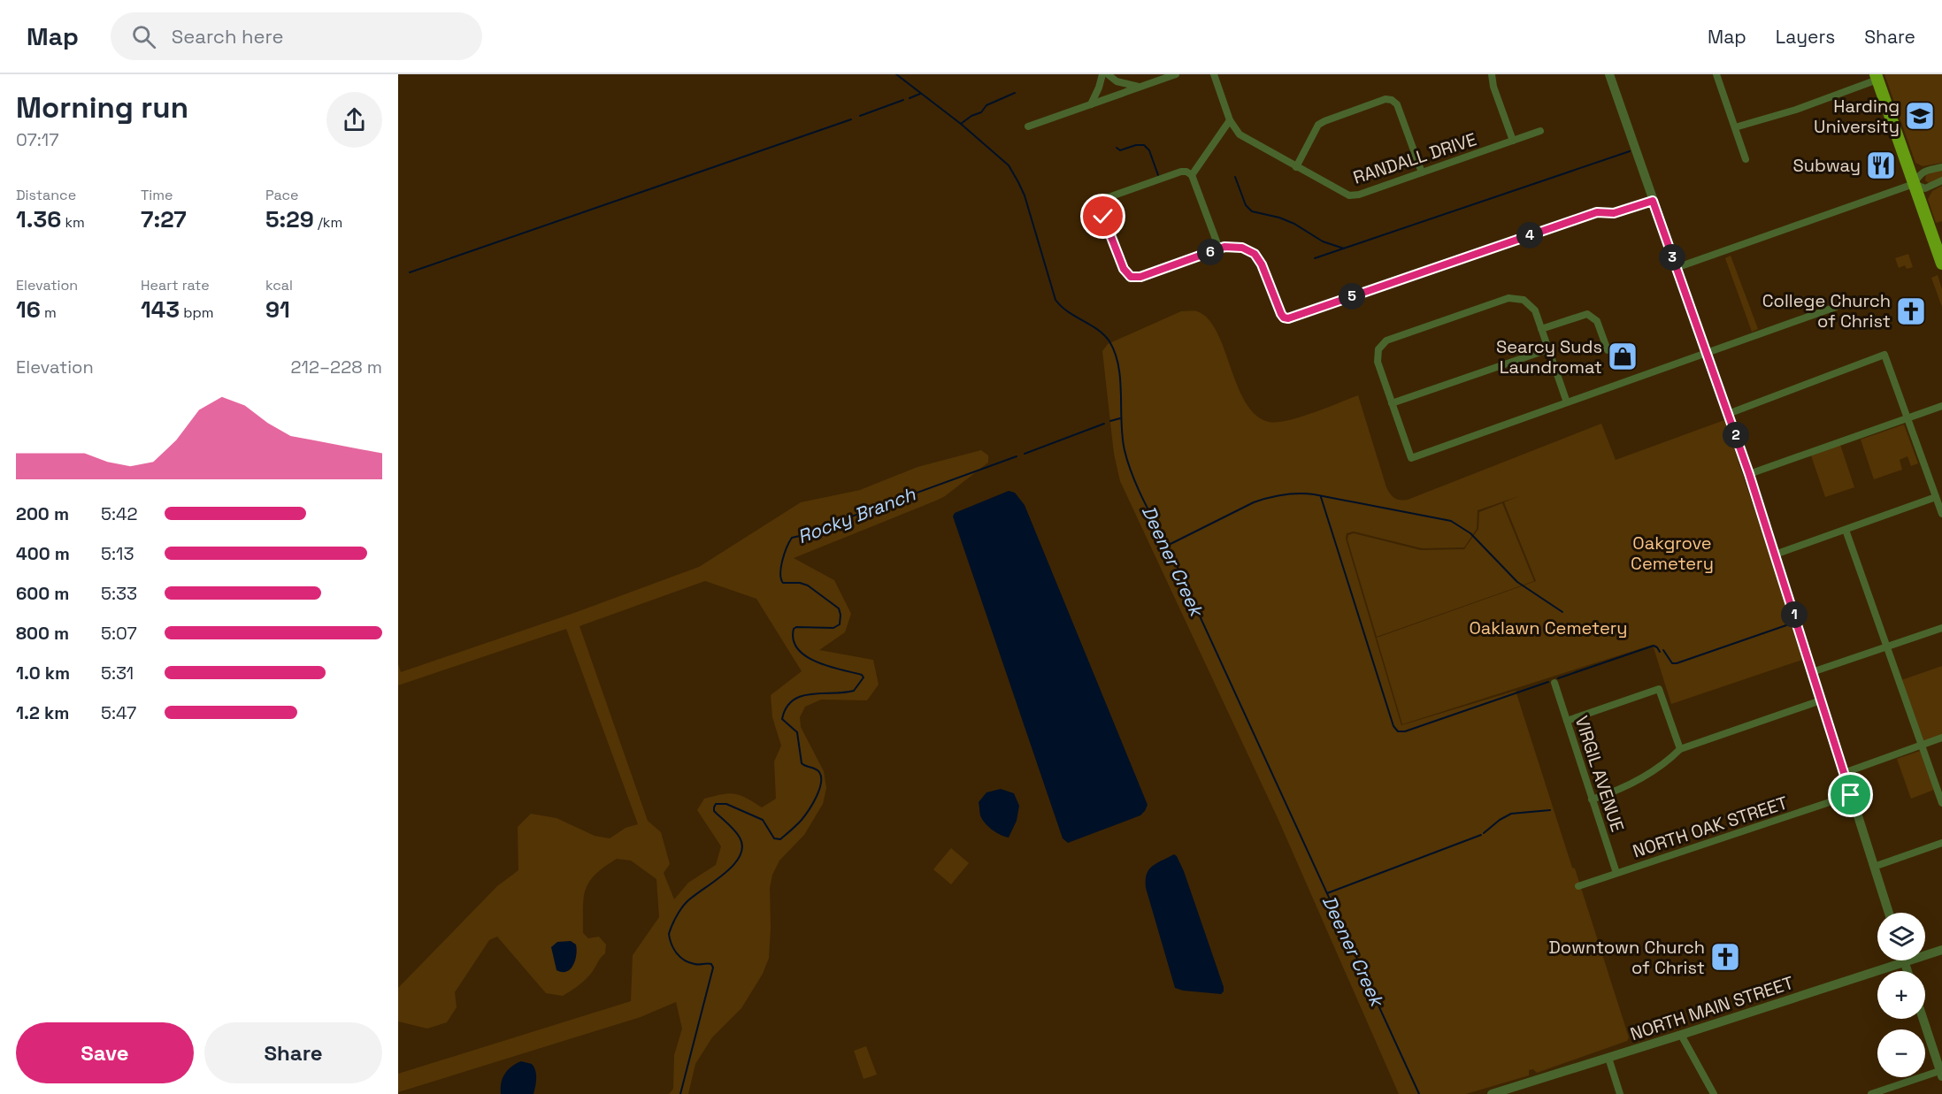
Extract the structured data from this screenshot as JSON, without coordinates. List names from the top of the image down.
{
  "streets": {
    "street": [
      "RANDALL DRIVE",
      "VIRGIL AVENUE",
      "NORTH OAK STREET",
      "NORTH MAIN STREET"
    ]
  },
  "crossings": [
    ["VIRGIL AVENUE", "NORTH OAK STREET"]
  ],
  "water": ["Rocky Branch", "Deener Creek"],
  "parks": ["Oakgrove Cemetery", "Oaklawn Cemetery"],
  "places": {
    "school or university": ["Harding University"],
    "restaurant": ["Subway"],
    "church": ["College Church of Christ", "Downtown Church of Christ"],
    "shop": ["Searcy Suds Laundromat"]
  },
  "page": {
    "header": "Map",
    "search": "Search here",
    "nav": ["Map", "Layers", "Share"],
    "heading": ["Morning run", "07:17"],
    "stats": [
      ["Distance", "1.36 km"],
      ["Time", "7:27"],
      ["Pace", "5:29 /km"],
      ["Elevation", "16 m"],
      ["Heart rate", "143 bpm"],
      ["kcal", "91"]
    ],
    "pins": [
      "4",
      "6",
      "3",
      "5",
      "2",
      "1"
    ],
    "chart": ["Elevation", "212–228 m"],
    "list": [
      {
        "name": "200 m",
        "note": "5:42"
      },
      {
        "name": "400 m",
        "note": "5:13"
      },
      {
        "name": "600 m",
        "note": "5:33"
      },
      {
        "name": "800 m",
        "note": "5:07"
      },
      {
        "name": "1.0 km",
        "note": "5:31"
      },
      {
        "name": "1.2 km",
        "note": "5:47"
      }
    ],
    "map_buttons": ["+", "−"],
    "buttons": ["Save", "Share"]
  }
}
